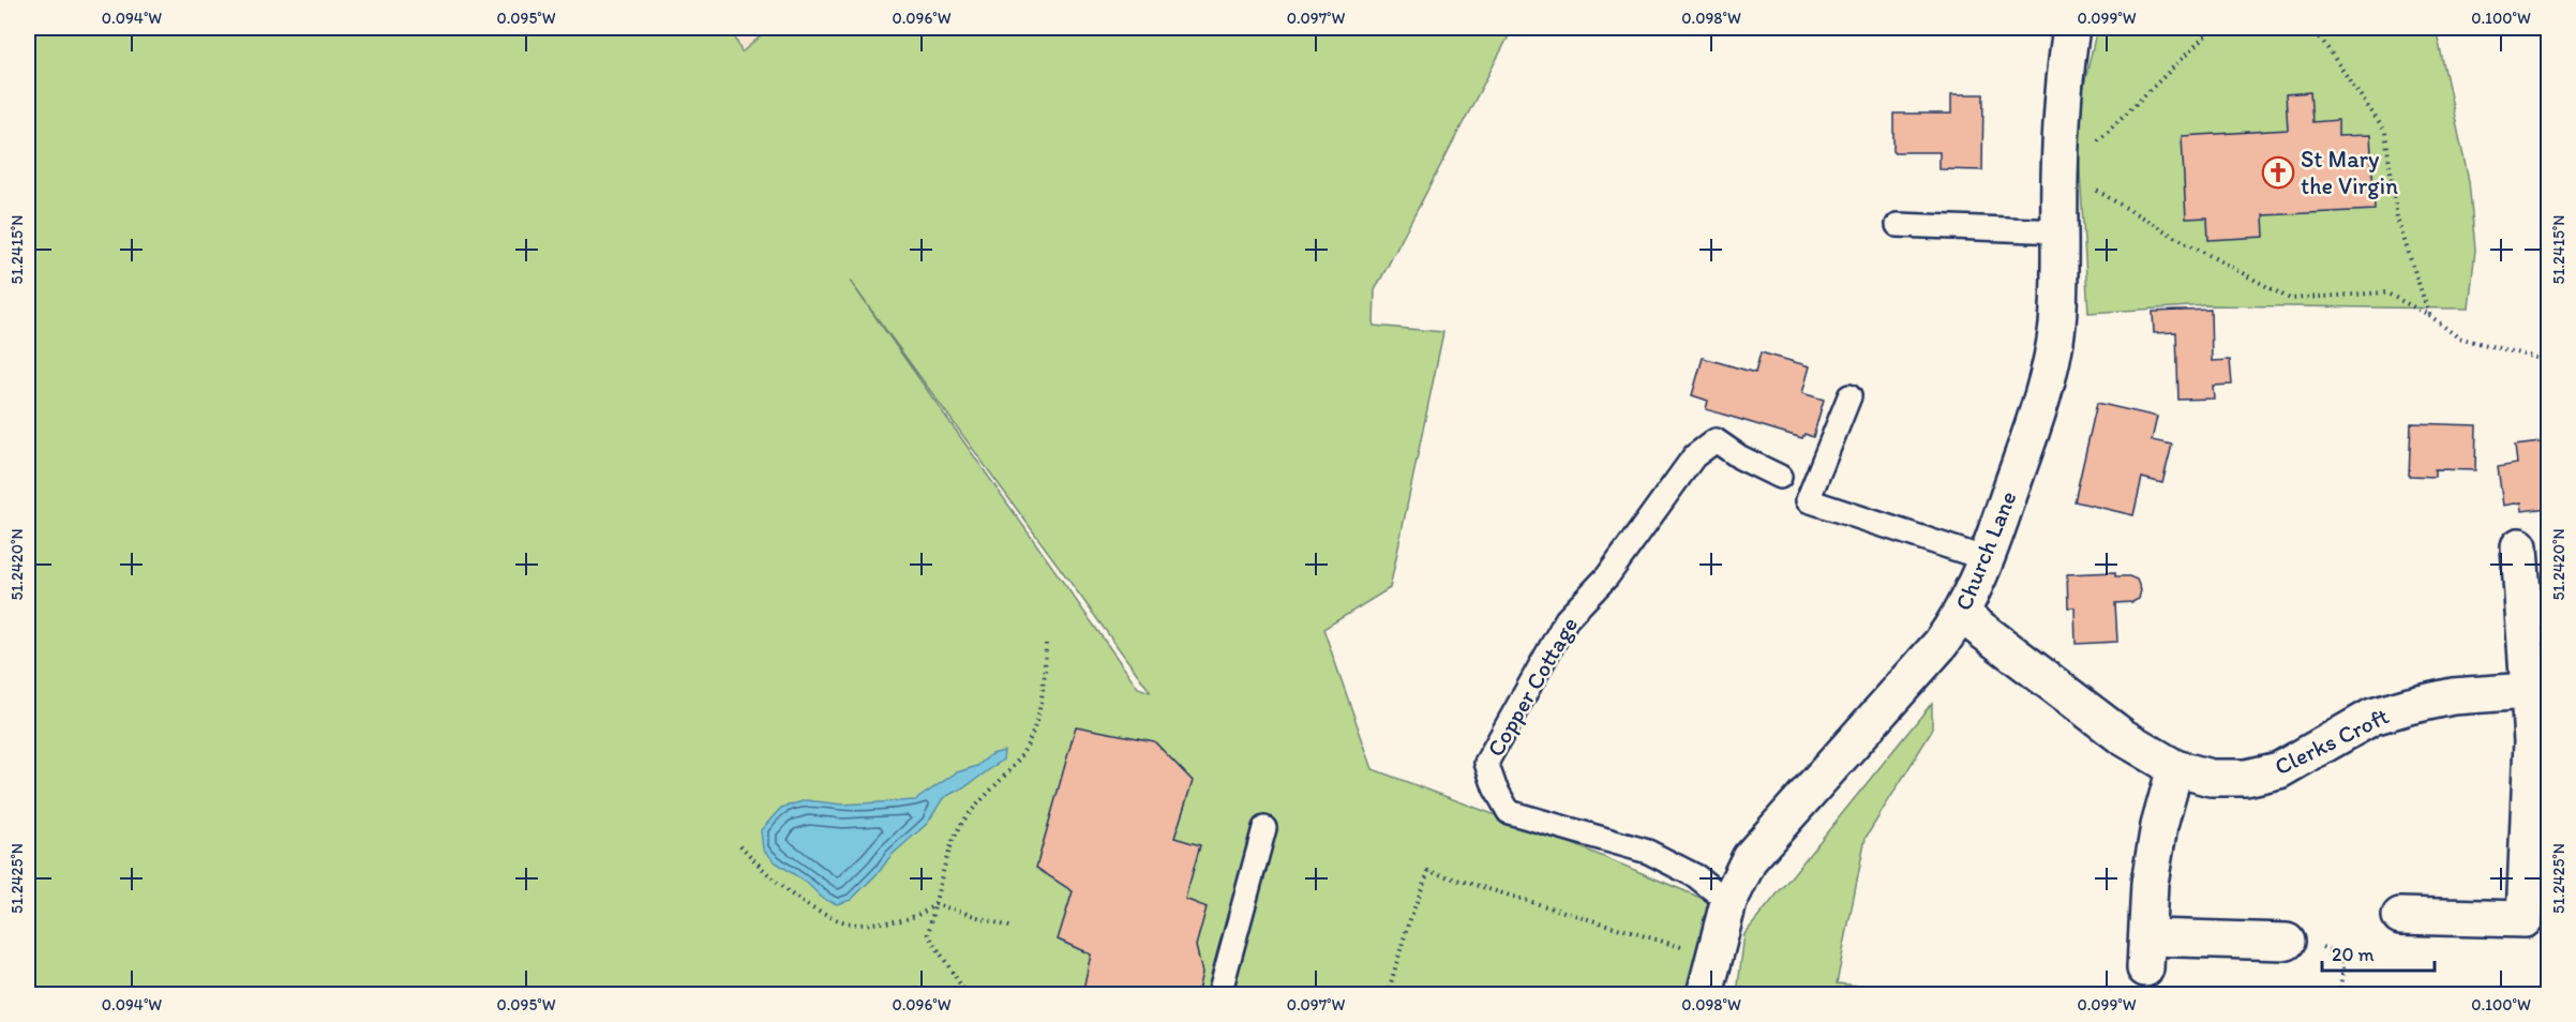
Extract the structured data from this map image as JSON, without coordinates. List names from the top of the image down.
{
  "streets": {
    "street": ["Church Lane", "Clerks Croft"],
    "lane": ["Copper Cottage"]
  },
  "crossings": [
    ["Church Lane", "Copper Cottage"],
    ["Church Lane", "Clerks Croft"]
  ],
  "places": {
    "church": ["St Mary the Virgin"]
  },
  "scale_bar": "20 m",
  "coordinates": [
    "0.094°W",
    "0.095°W",
    "0.096°W",
    "0.097°W",
    "0.098°W",
    "0.099°W",
    "0.100°W",
    "51.2415°N",
    "51.2420°N",
    "51.2425°N"
  ]
}
